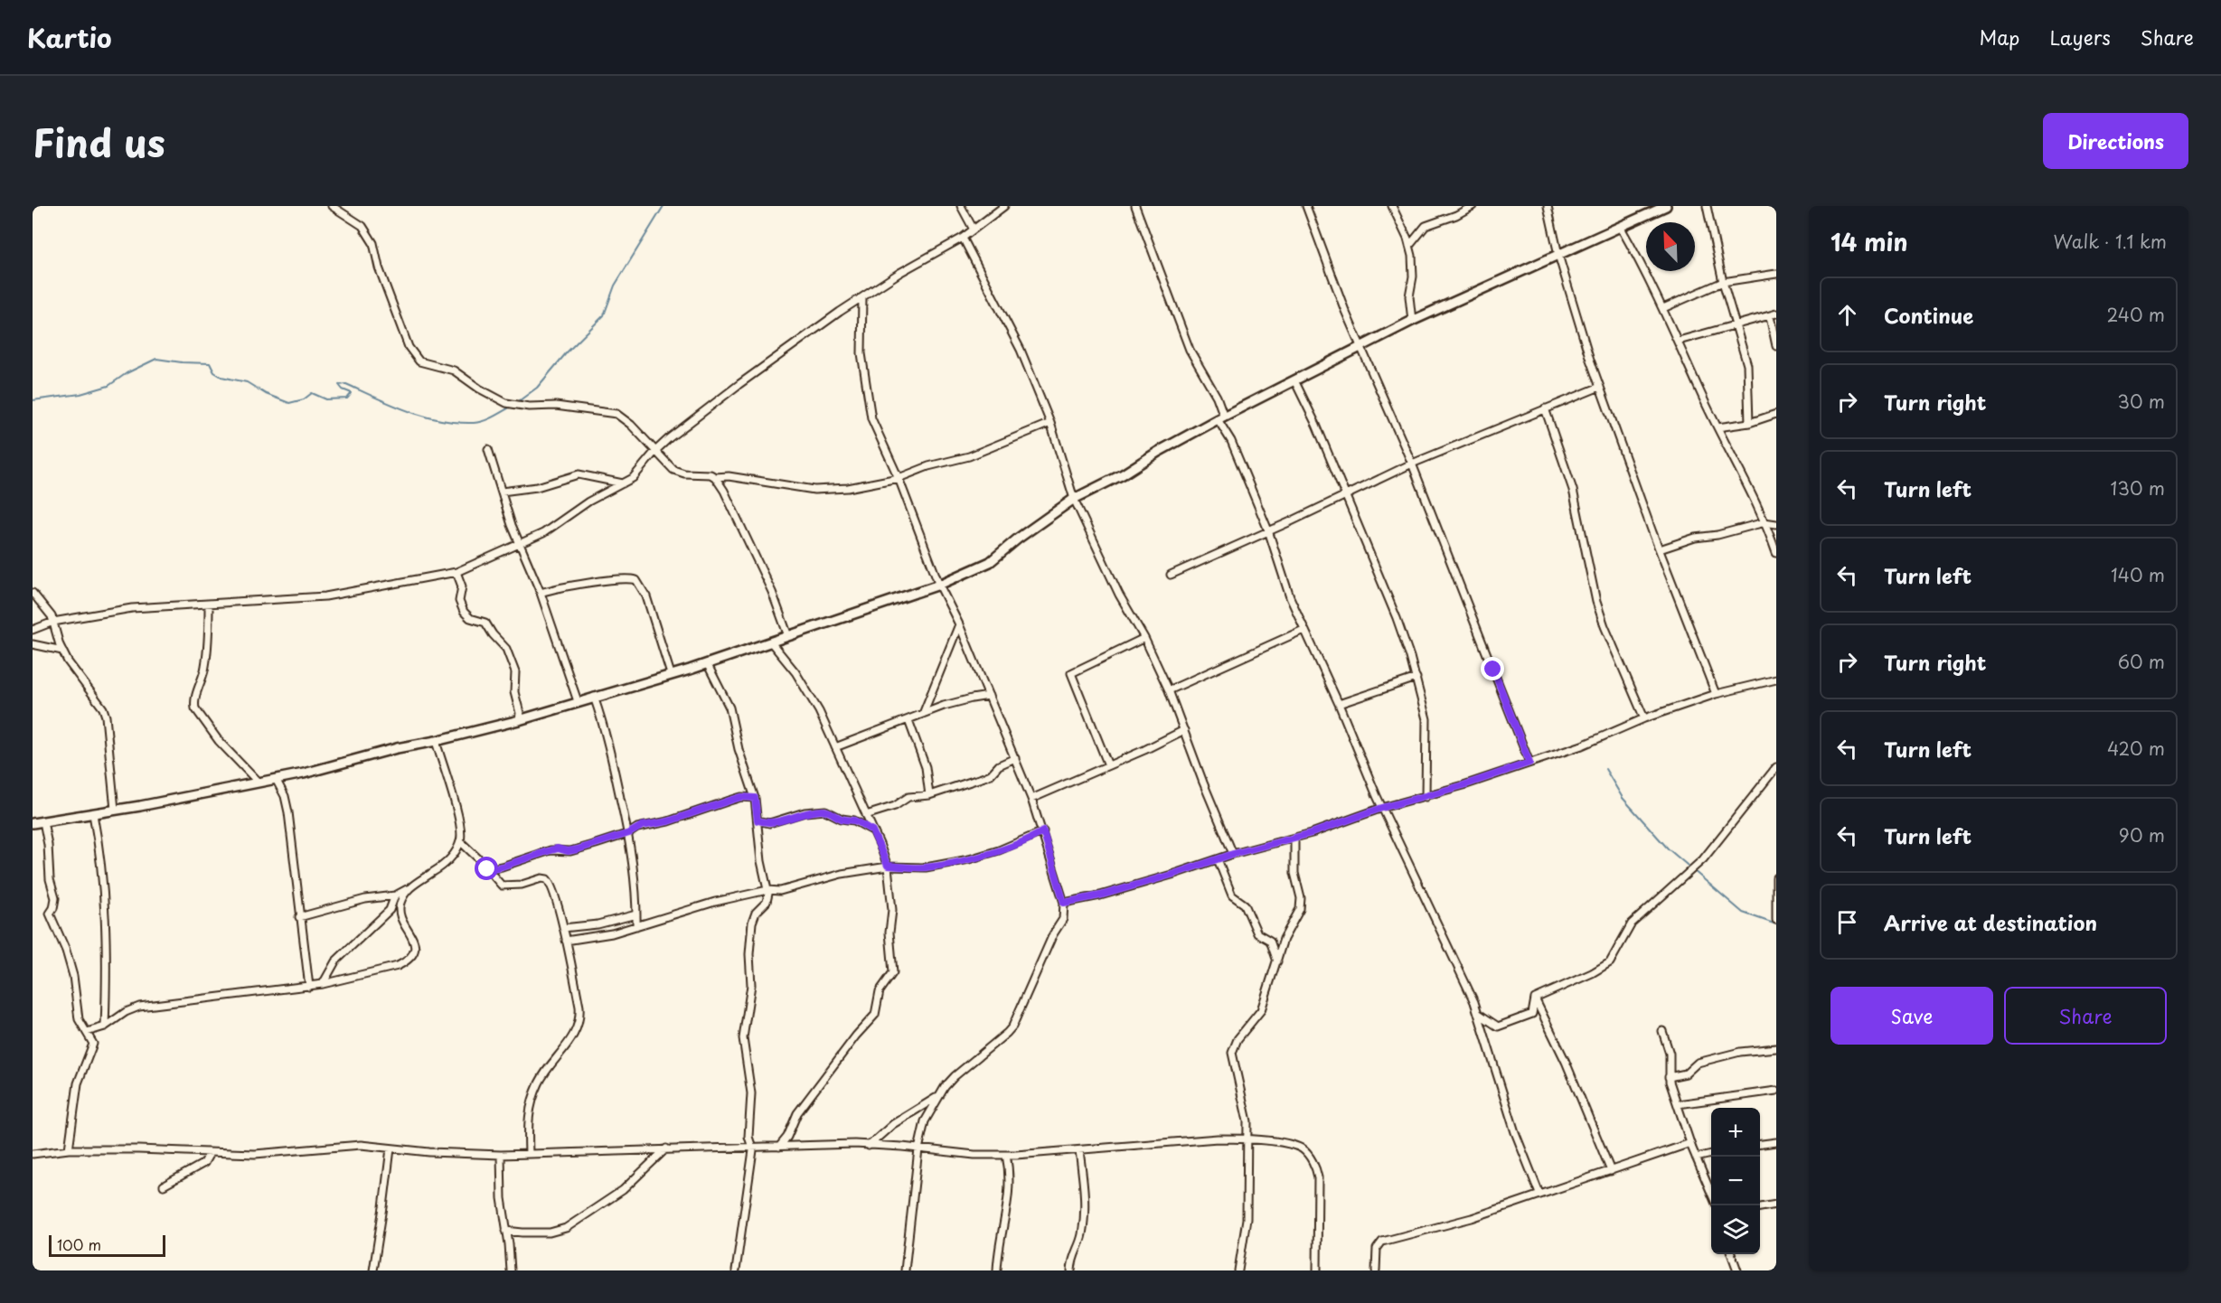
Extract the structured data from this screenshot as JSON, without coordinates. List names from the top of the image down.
{
  "scale_bar": "100 m",
  "north": "top left",
  "page": {
    "header": "Kartio",
    "nav": ["Map", "Layers", "Share"],
    "title": "Find us",
    "buttons": [
      "Directions",
      ["Save", "Share"]
    ],
    "heading": ["14 min", "Walk · 1.1 km"],
    "list": [
      ["Continue", "240 m"],
      ["Turn right", "30 m"],
      ["Turn left", "130 m"],
      ["Turn left", "140 m"],
      ["Turn right", "60 m"],
      ["Turn left", "420 m"],
      ["Turn left", "90 m"],
      "Arrive at destination"
    ],
    "map_buttons": ["+", "−"],
    "scale": "100 m"
  }
}
